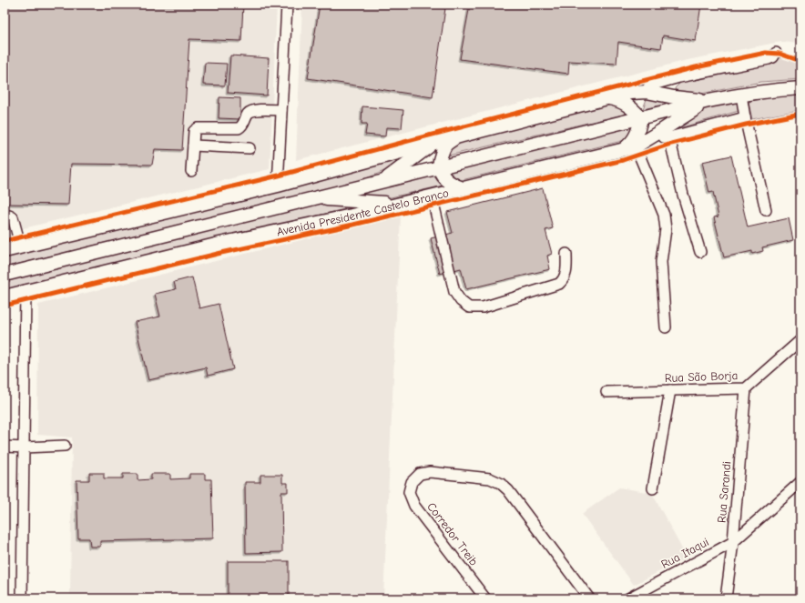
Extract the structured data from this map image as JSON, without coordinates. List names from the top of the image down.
{
  "streets": {
    "main road": ["Avenida Presidente Castelo Branco"],
    "street": [
      "Rua São Borja",
      "Rua Sarandi",
      "Corredor Treib",
      "Rua Itaqui"
    ]
  },
  "crossings": [
    ["Rua São Borja", "Rua Sarandi"],
    ["Rua Sarandi", "Rua Itaqui"]
  ]
}
